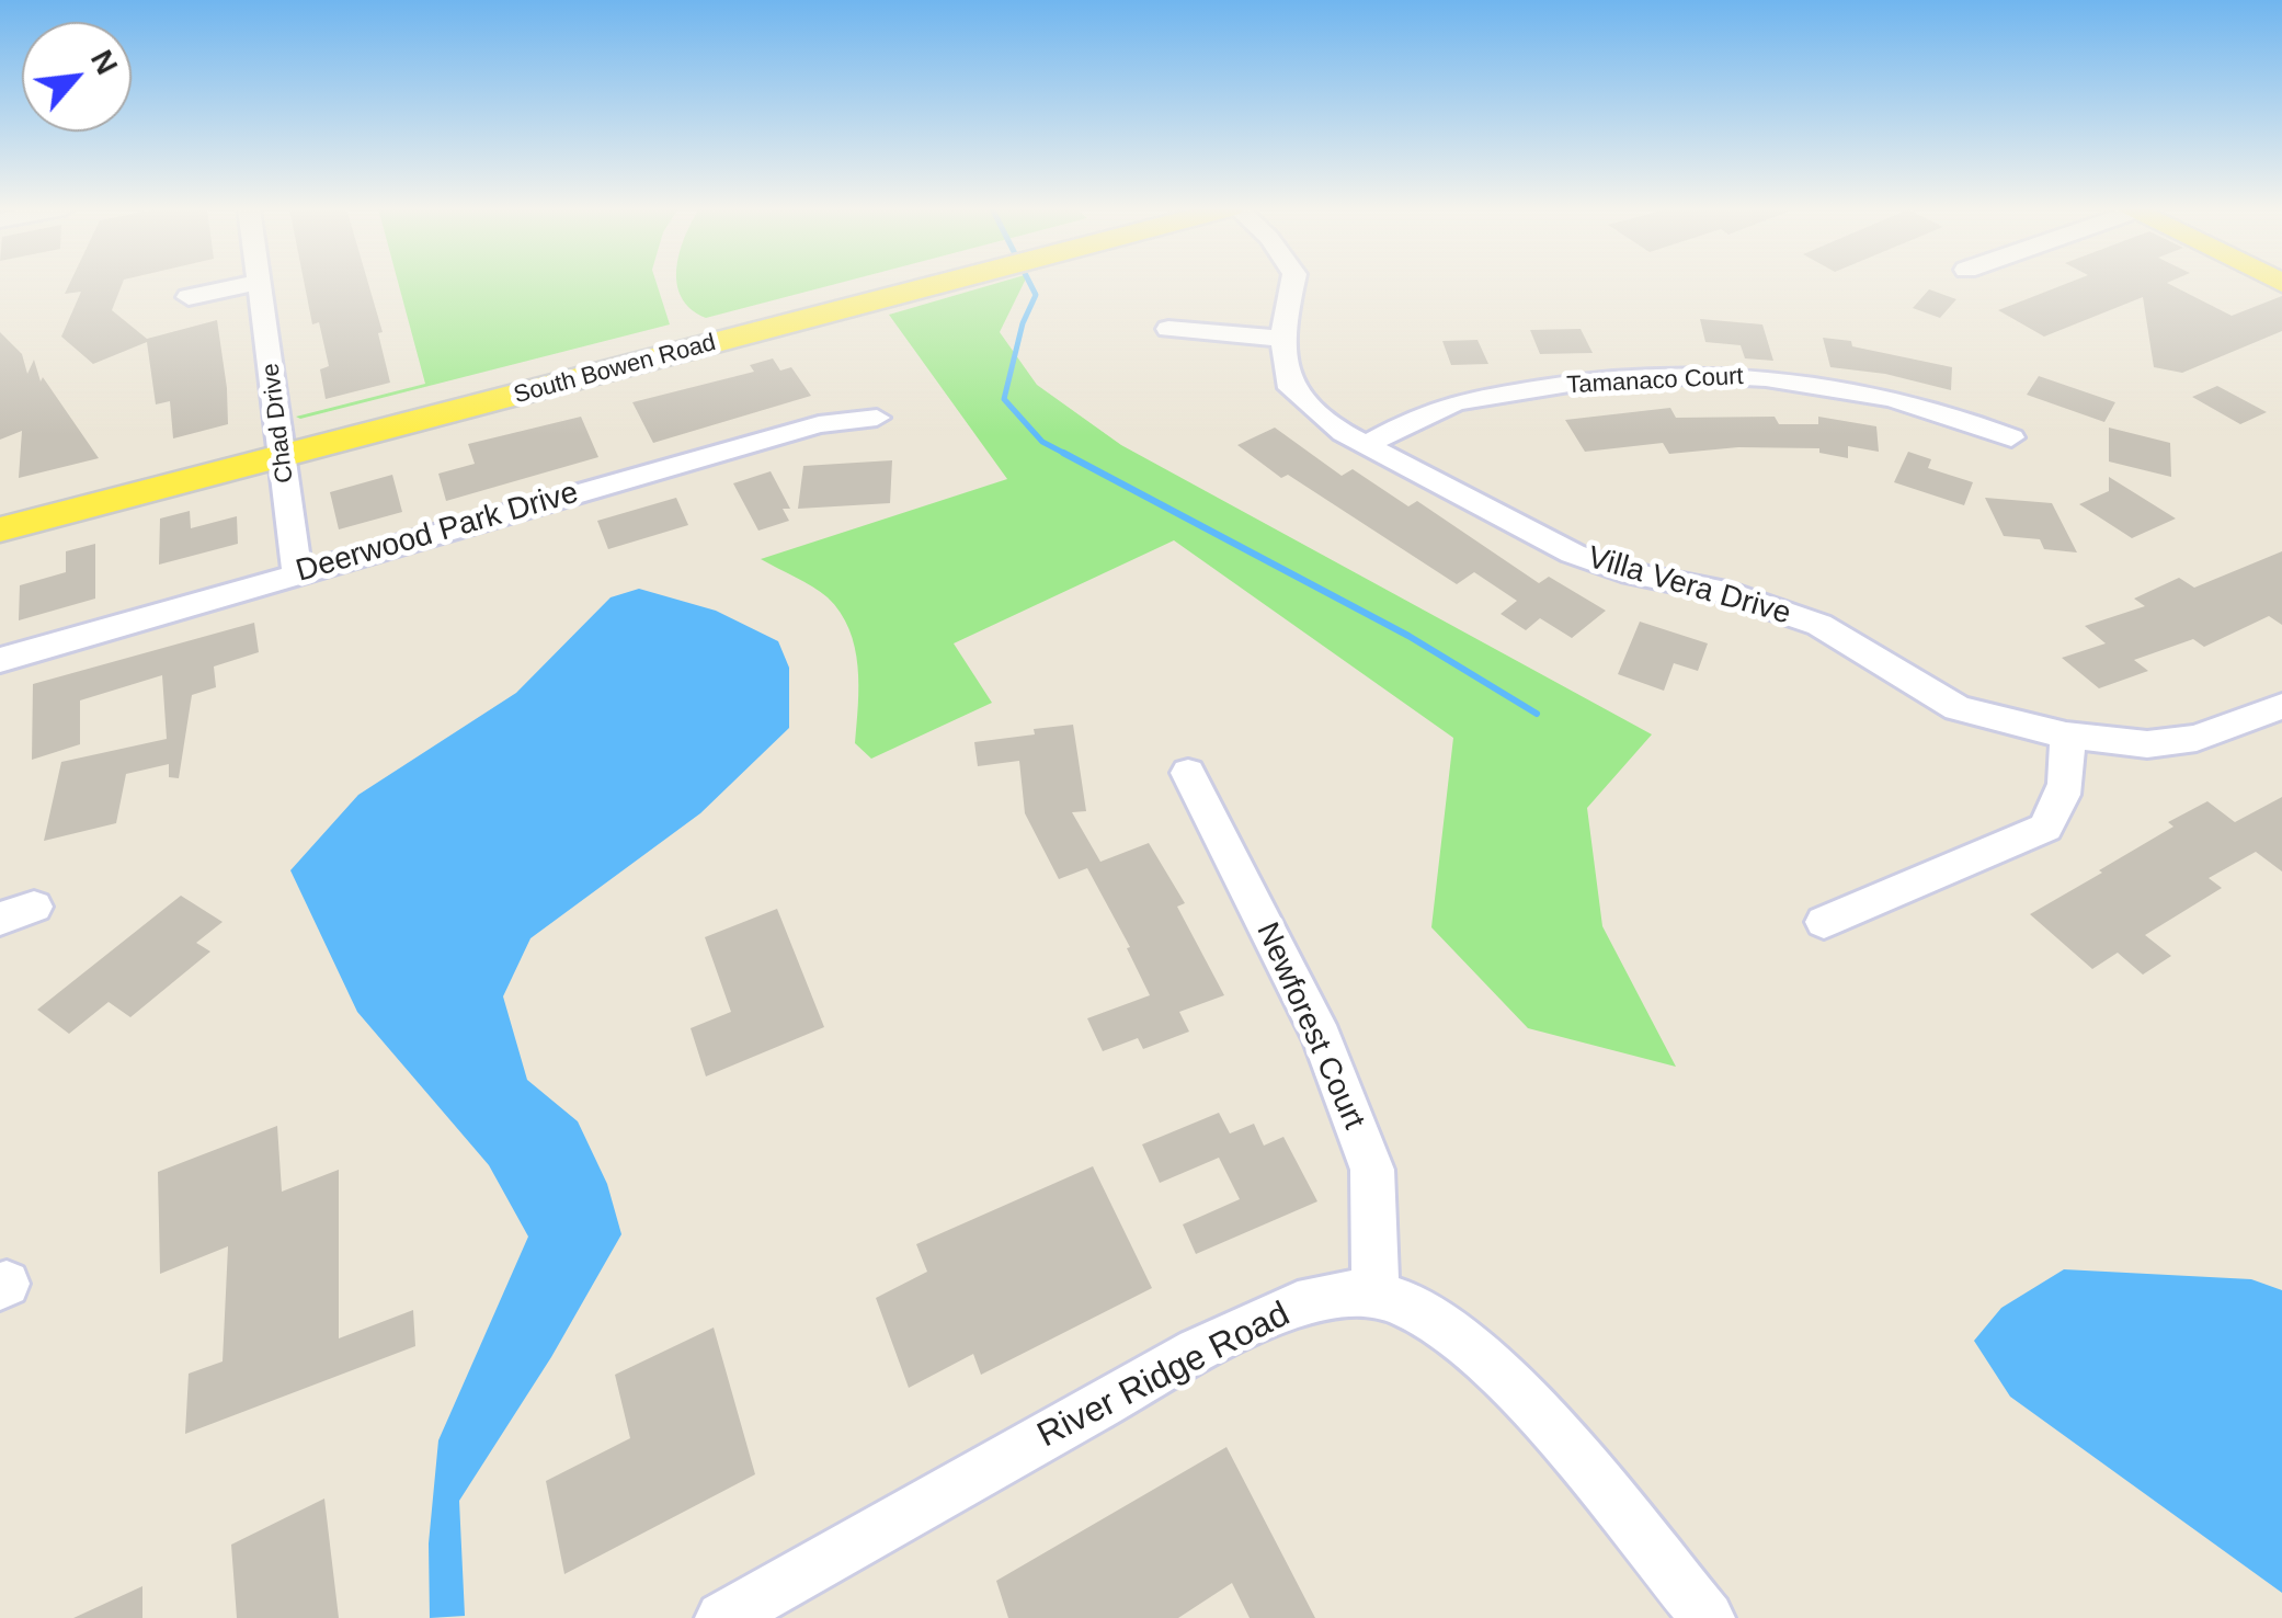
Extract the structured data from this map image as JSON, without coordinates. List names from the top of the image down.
{
  "streets": {
    "main road": ["South Bowen Road"],
    "street": [
      "Tamanaco Court",
      "Chad Drive",
      "Deerwood Park Drive",
      "Villa Vera Drive",
      "Newforest Court",
      "River Ridge Road"
    ]
  },
  "crossings": [
    ["South Bowen Road", "Chad Drive"],
    ["Tamanaco Court", "Villa Vera Drive"],
    ["Chad Drive", "Deerwood Park Drive"],
    ["Newforest Court", "River Ridge Road"]
  ],
  "north": "top right"
}
